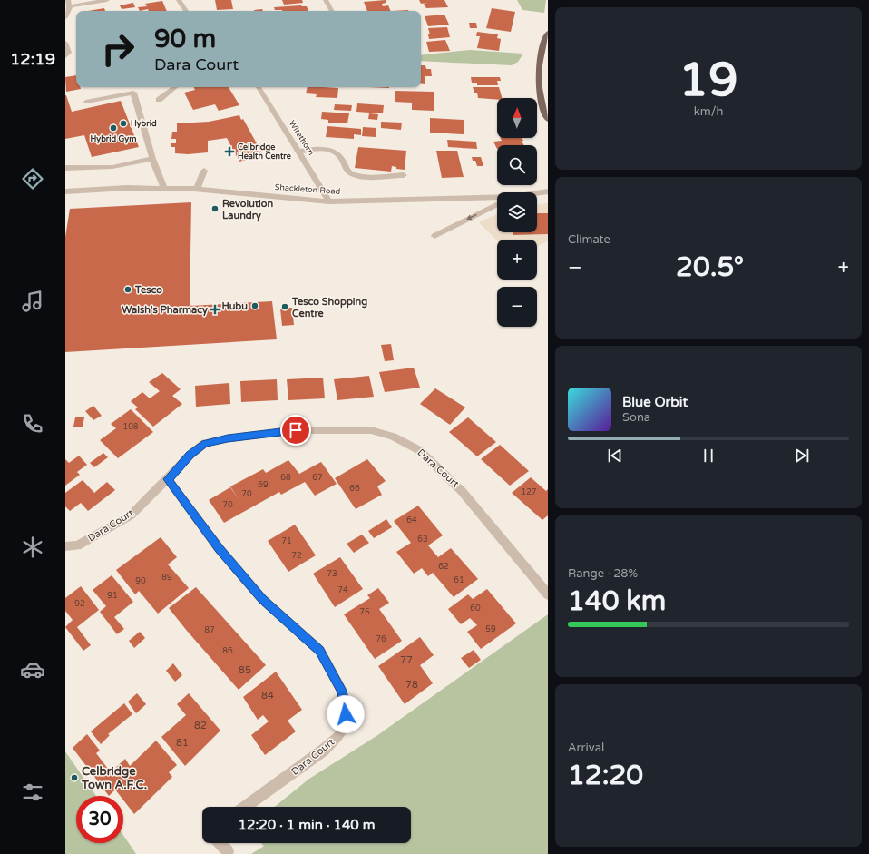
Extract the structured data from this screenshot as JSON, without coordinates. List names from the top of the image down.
{
  "streets": {
    "street": ["Witethorn", "Shackleton Road", "Dara Court"]
  },
  "crossings": [
    ["Witethorn", "Shackleton Road"]
  ],
  "places": {
    "other": [
      "Hybrid",
      "Hybrid Gym",
      "Revolution Laundry",
      "Tesco",
      "Hubu",
      "Tesco Shopping Centre",
      "Celbridge Town A.F.C."
    ],
    "health": ["Celbridge Health Centre", "Walsh's Pharmacy"]
  },
  "house_numbers": [
    "108",
    "68",
    "67",
    "69",
    "66",
    "127",
    "70",
    "70",
    "64",
    "63",
    "71",
    "72",
    "62",
    "73",
    "89",
    "61",
    "90",
    "74",
    "91",
    "92",
    "60",
    "75",
    "59",
    "87",
    "76",
    "86",
    "77",
    "85",
    "78",
    "84",
    "82",
    "81"
  ],
  "north": "top",
  "page": {
    "tabs": "12:19",
    "tile": [
      ["19", "km/h"],
      "Climate",
      ["Range · 28%", "140 km"],
      ["Arrival", "12:20"]
    ],
    "turn": ["90 m", "Dara Court"],
    "map_buttons": ["+", "−"],
    "heat": ["−", "20.5°", "+"],
    "song": ["Blue Orbit", "Sona"],
    "limit": "30",
    "trip": "12:20 · 1 min · 140 m"
  }
}
